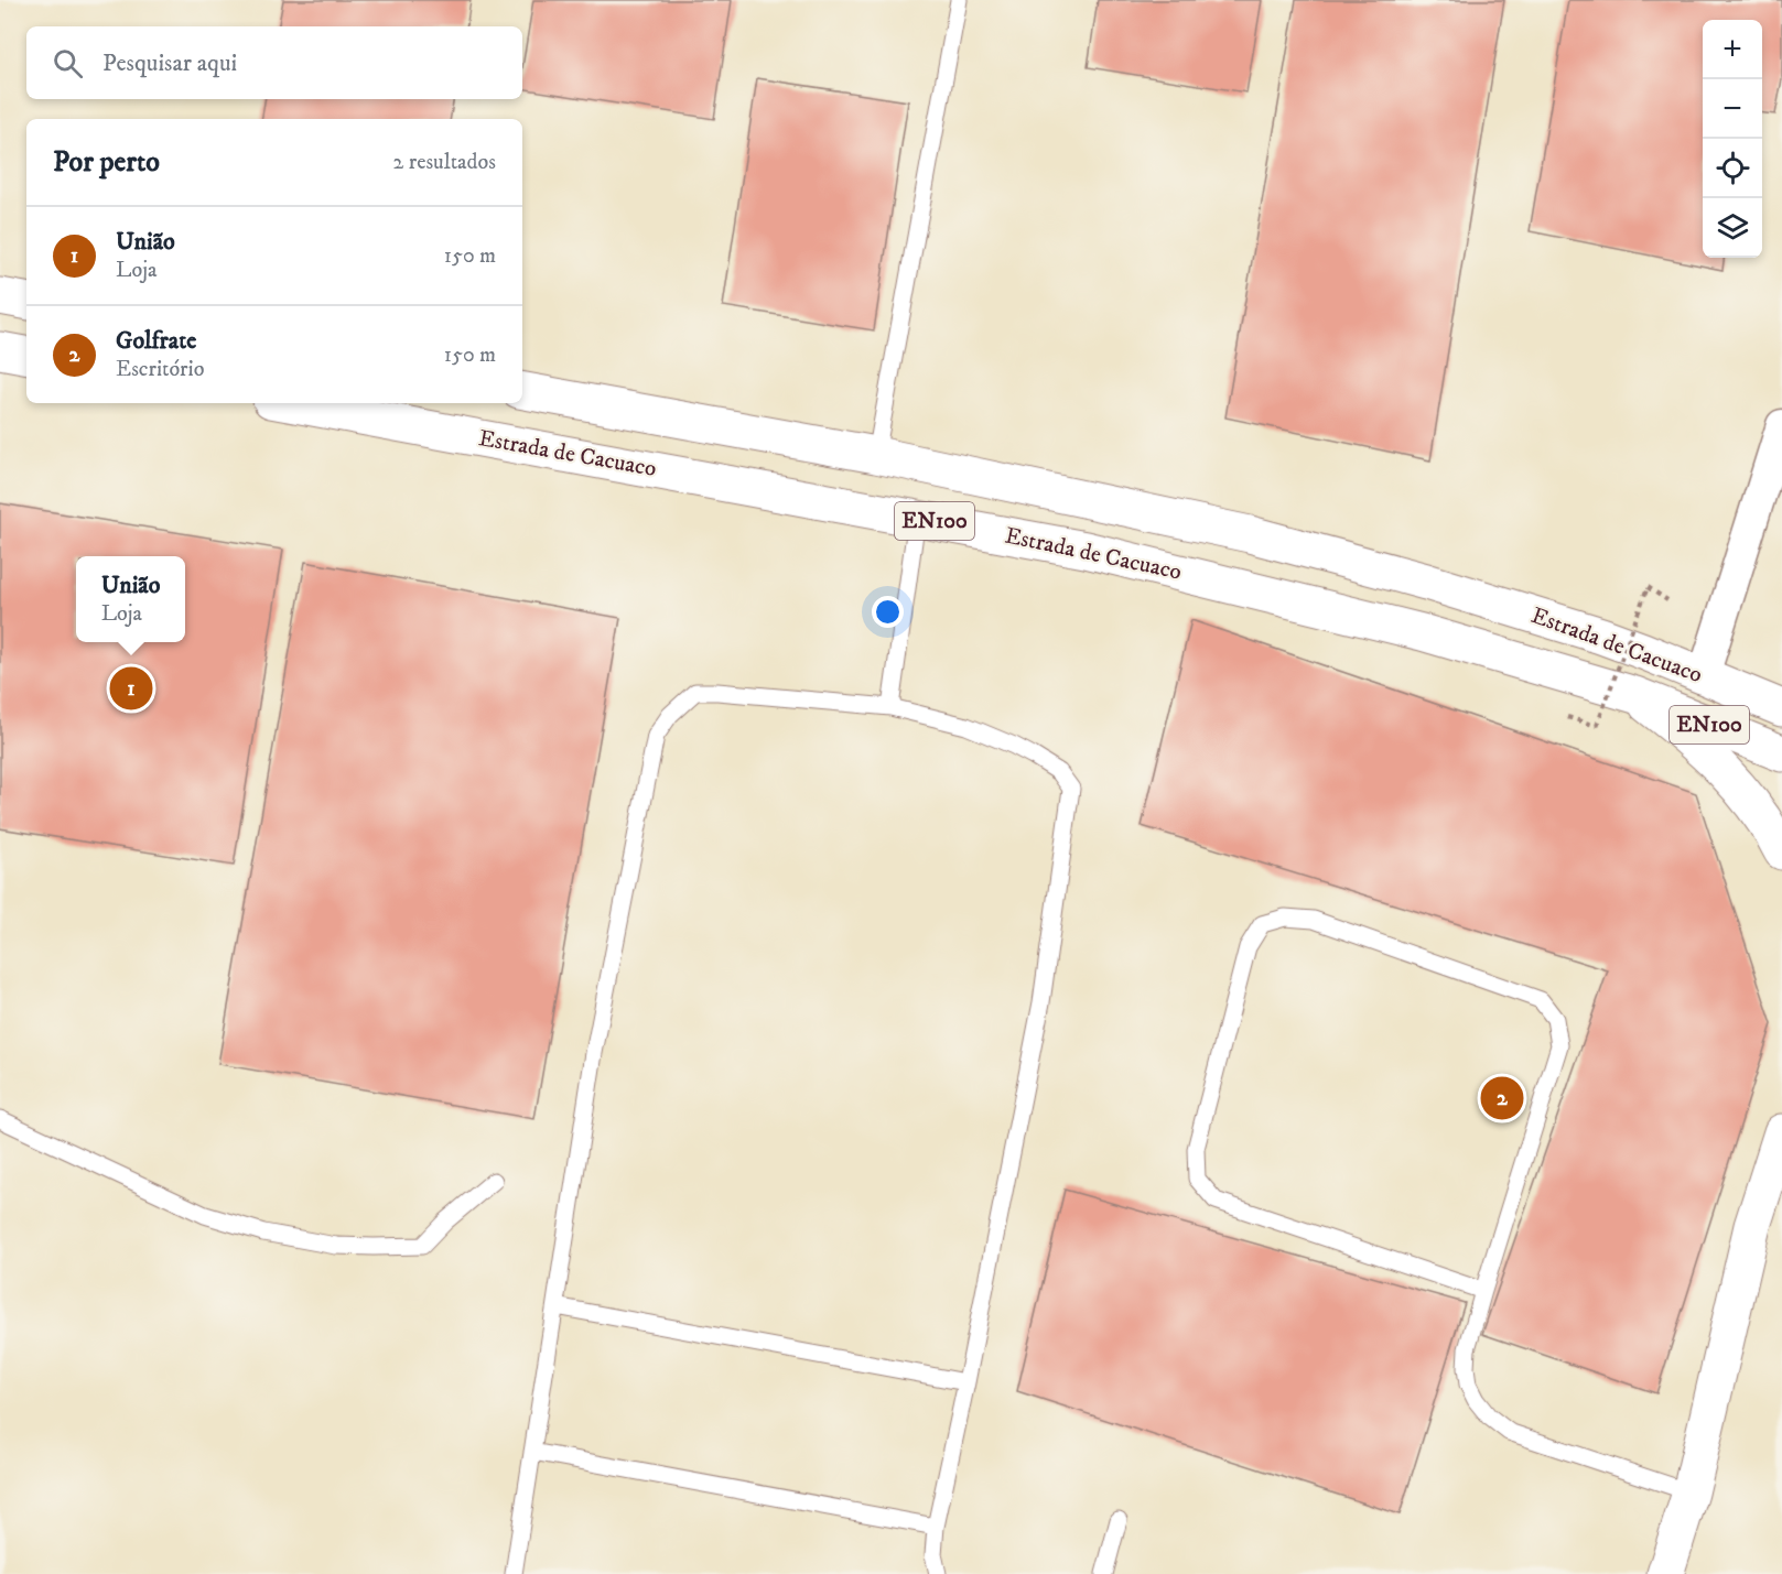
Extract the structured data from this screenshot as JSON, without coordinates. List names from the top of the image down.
{
  "streets": {
    "main road": ["Estrada de Cacuaco", "EN100"]
  },
  "page": {
    "map_buttons": ["+", "−"],
    "search": "Pesquisar aqui",
    "heading": ["Por perto", "2 resultados"],
    "list": [
      {
        "mark": "1",
        "name": "União",
        "note": "Loja",
        "value": "150 m"
      },
      {
        "mark": "2",
        "name": "Golfrate",
        "note": "Escritório",
        "value": "150 m"
      }
    ],
    "popup": ["União", "Loja"],
    "pins": ["1", "2"]
  }
}
